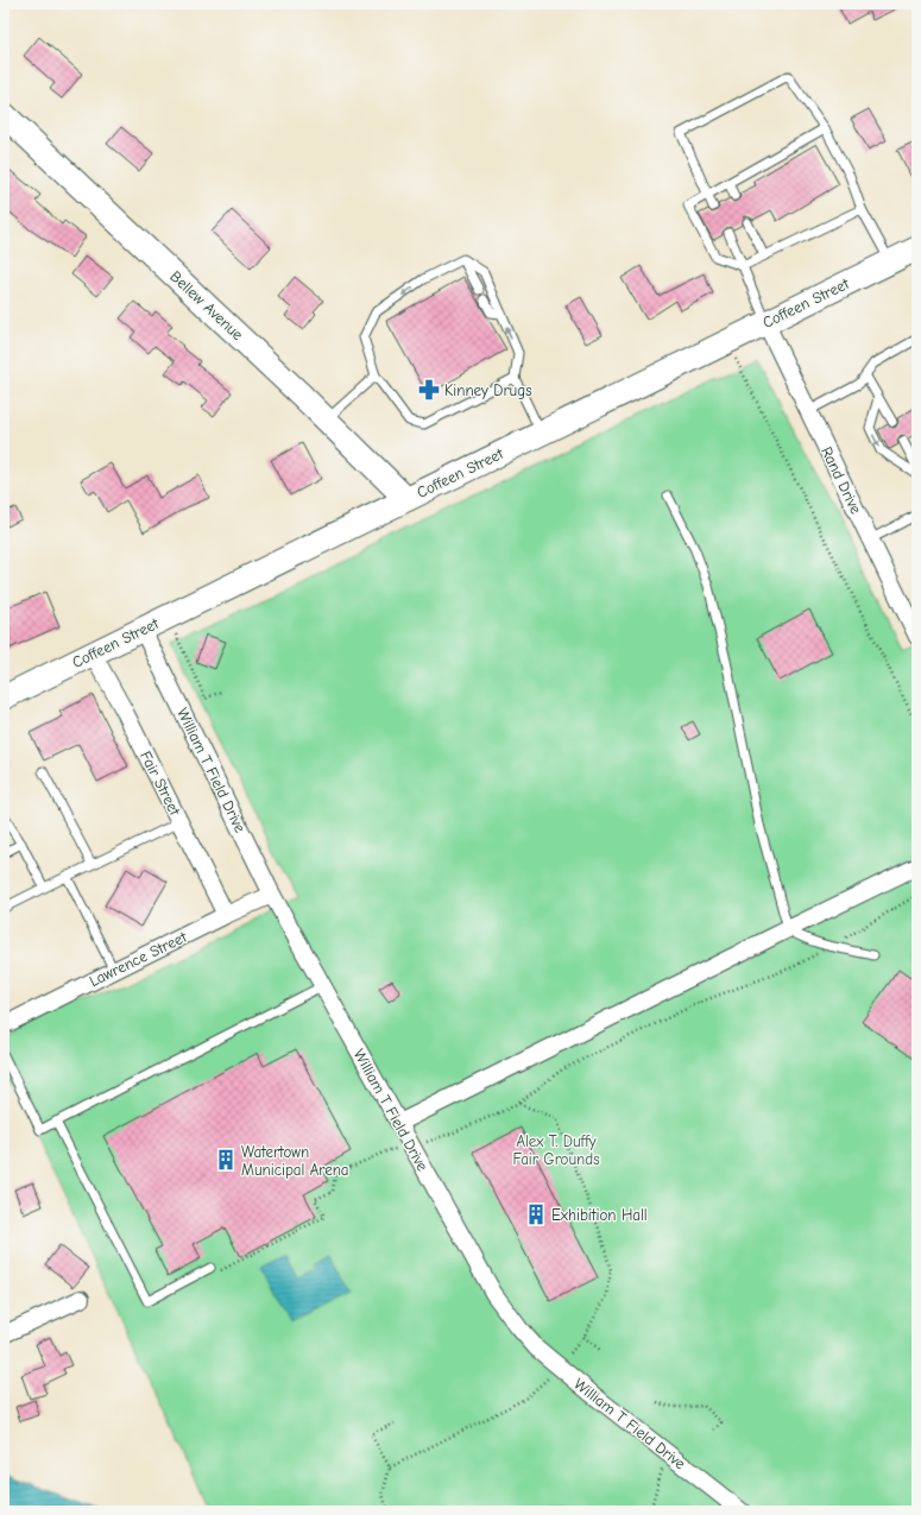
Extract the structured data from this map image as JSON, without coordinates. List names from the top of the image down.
{
  "streets": {
    "main road": ["Coffeen Street", "Bellew Avenue"],
    "street": [
      "Rand Drive",
      "William T Field Drive",
      "Fair Street",
      "Lawrence Street"
    ]
  },
  "crossings": [
    ["Coffeen Street", "Bellew Avenue"],
    ["Coffeen Street", "Rand Drive"],
    ["Coffeen Street", "William T Field Drive"],
    ["Coffeen Street", "Fair Street"],
    ["William T Field Drive", "Lawrence Street"],
    ["Fair Street", "Lawrence Street"]
  ],
  "parks": ["Alex T. Duffy Fair Grounds"],
  "places": {
    "pharmacy": ["Kinney Drugs"],
    "building": ["Watertown Municipal Arena", "Exhibition Hall"]
  }
}
